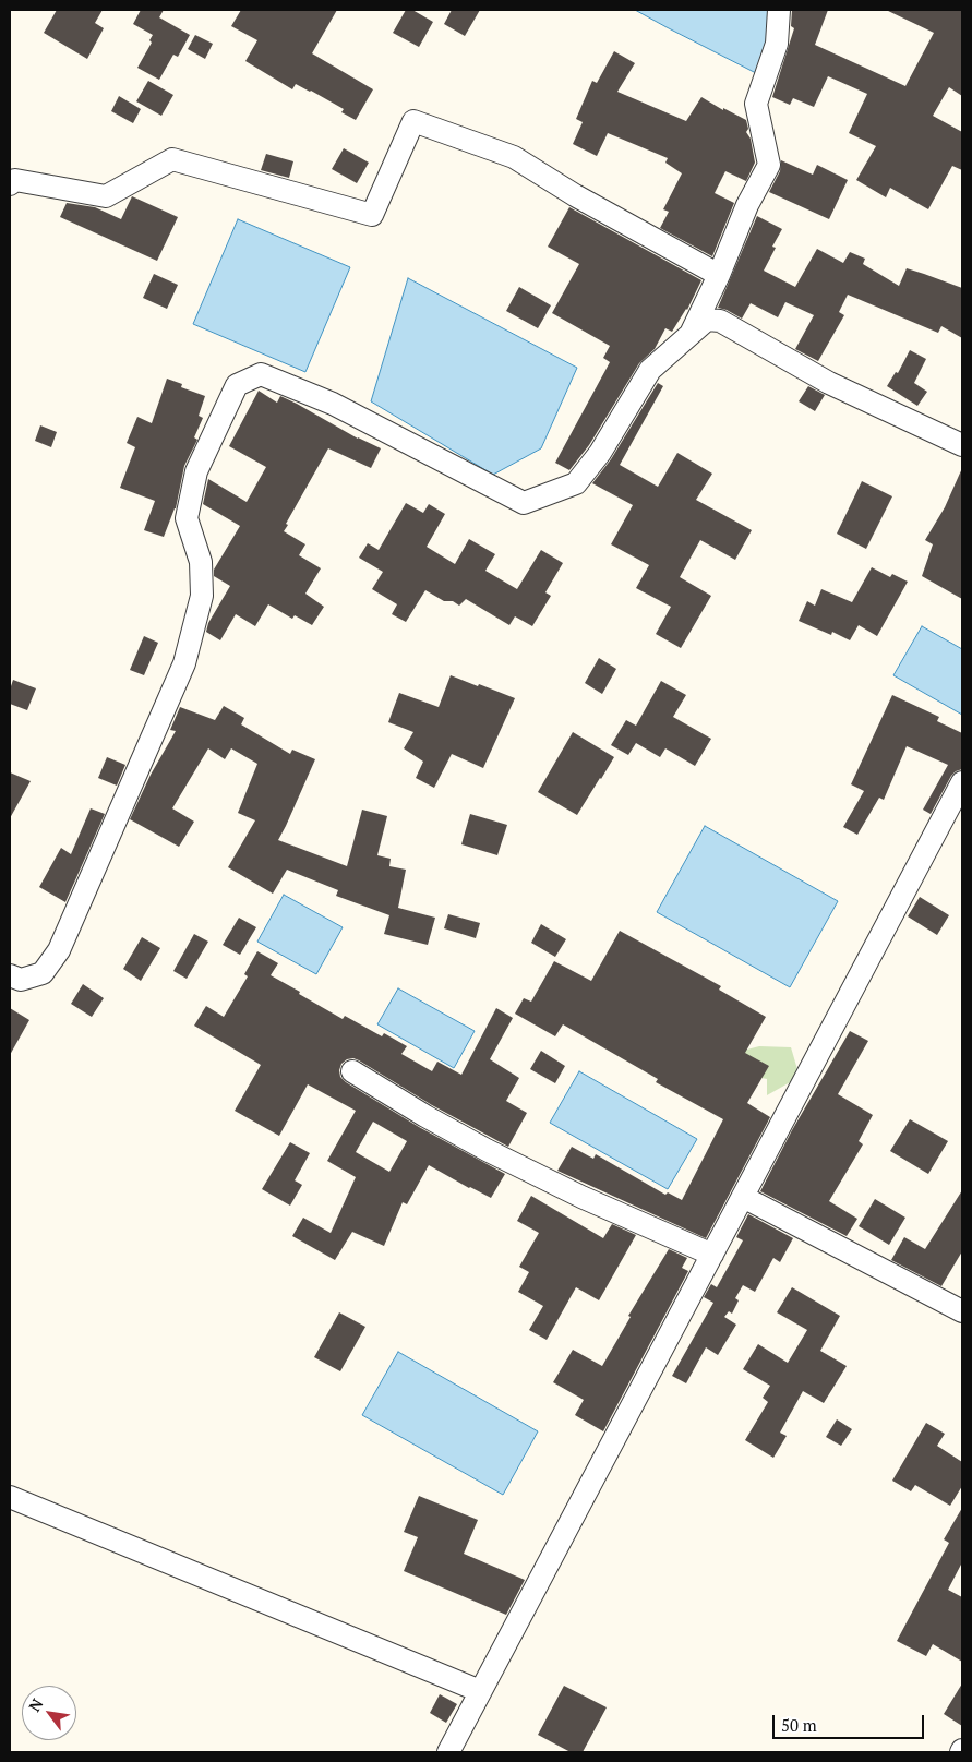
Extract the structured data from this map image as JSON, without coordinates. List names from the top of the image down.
{
  "scale_bar": "50 m",
  "north": "top left"
}
